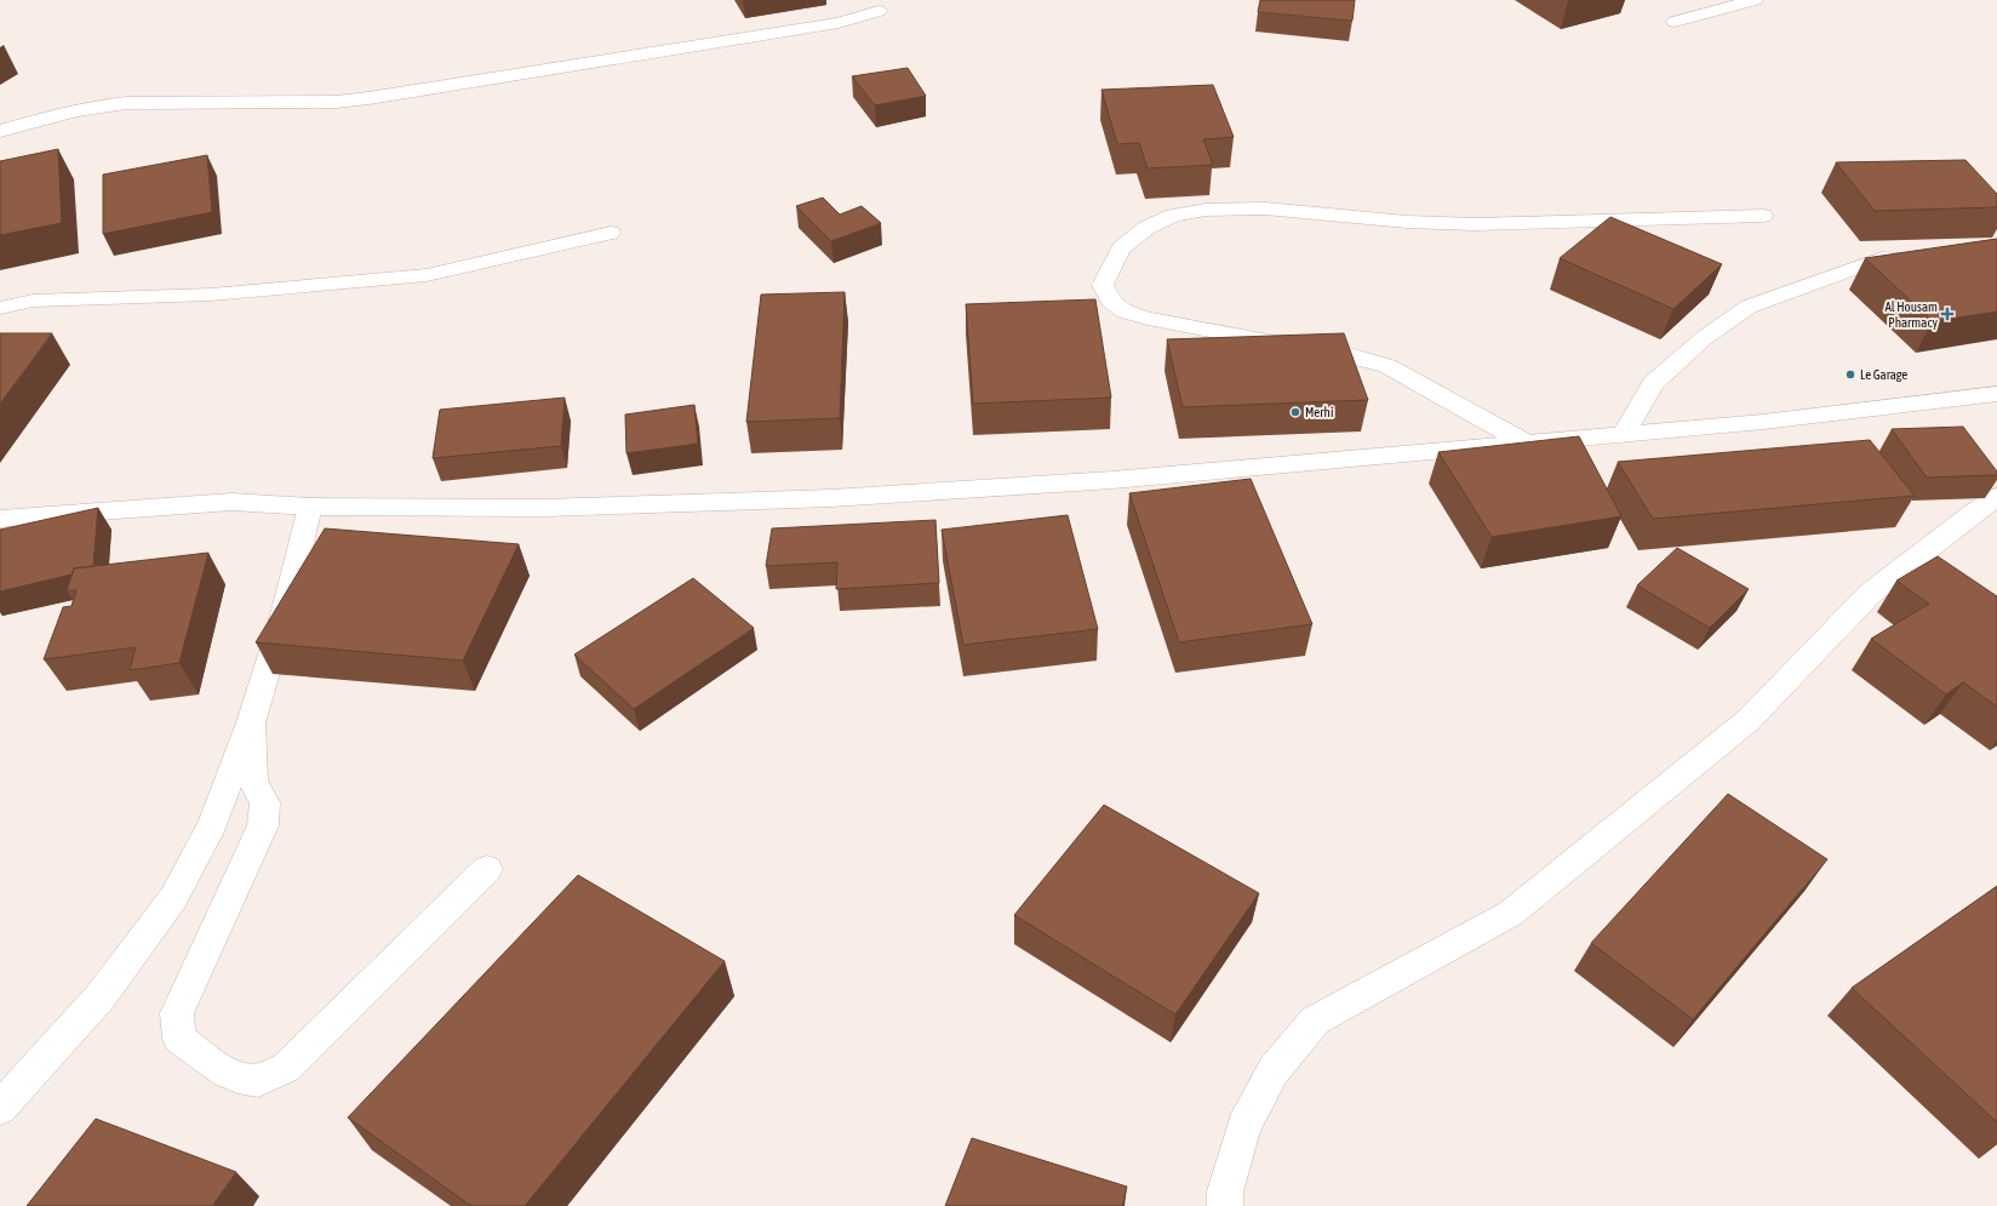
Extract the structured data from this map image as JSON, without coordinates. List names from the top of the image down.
{
  "places": {
    "health": ["Al Housam Pharmacy"],
    "other": ["Le Garage", "Merhi"]
  }
}
